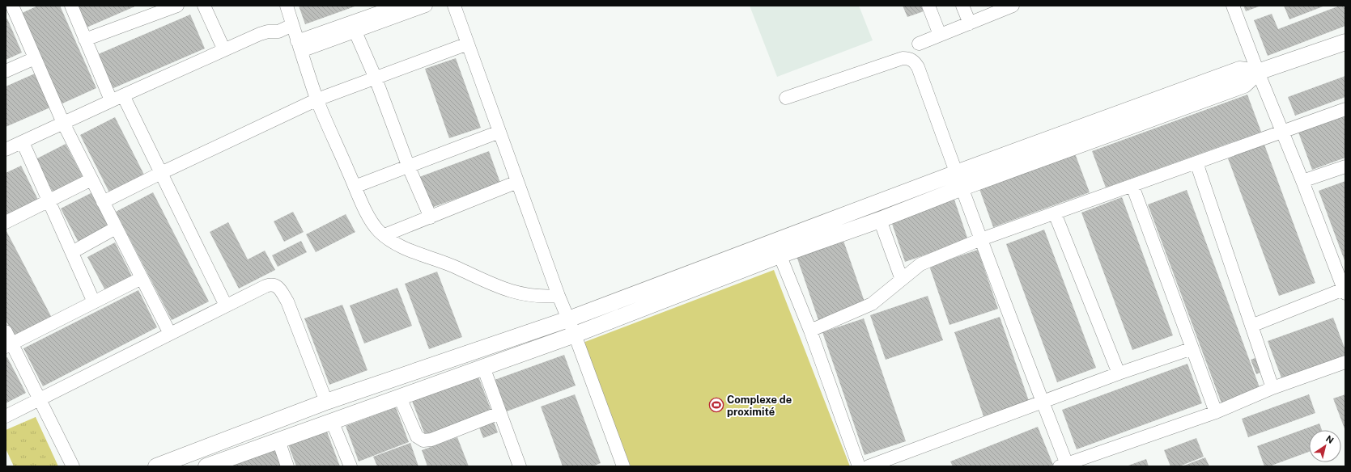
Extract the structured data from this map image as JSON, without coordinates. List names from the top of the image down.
{
  "places": {
    "sports": ["Complexe de proximité"]
  },
  "north": "top right"
}
